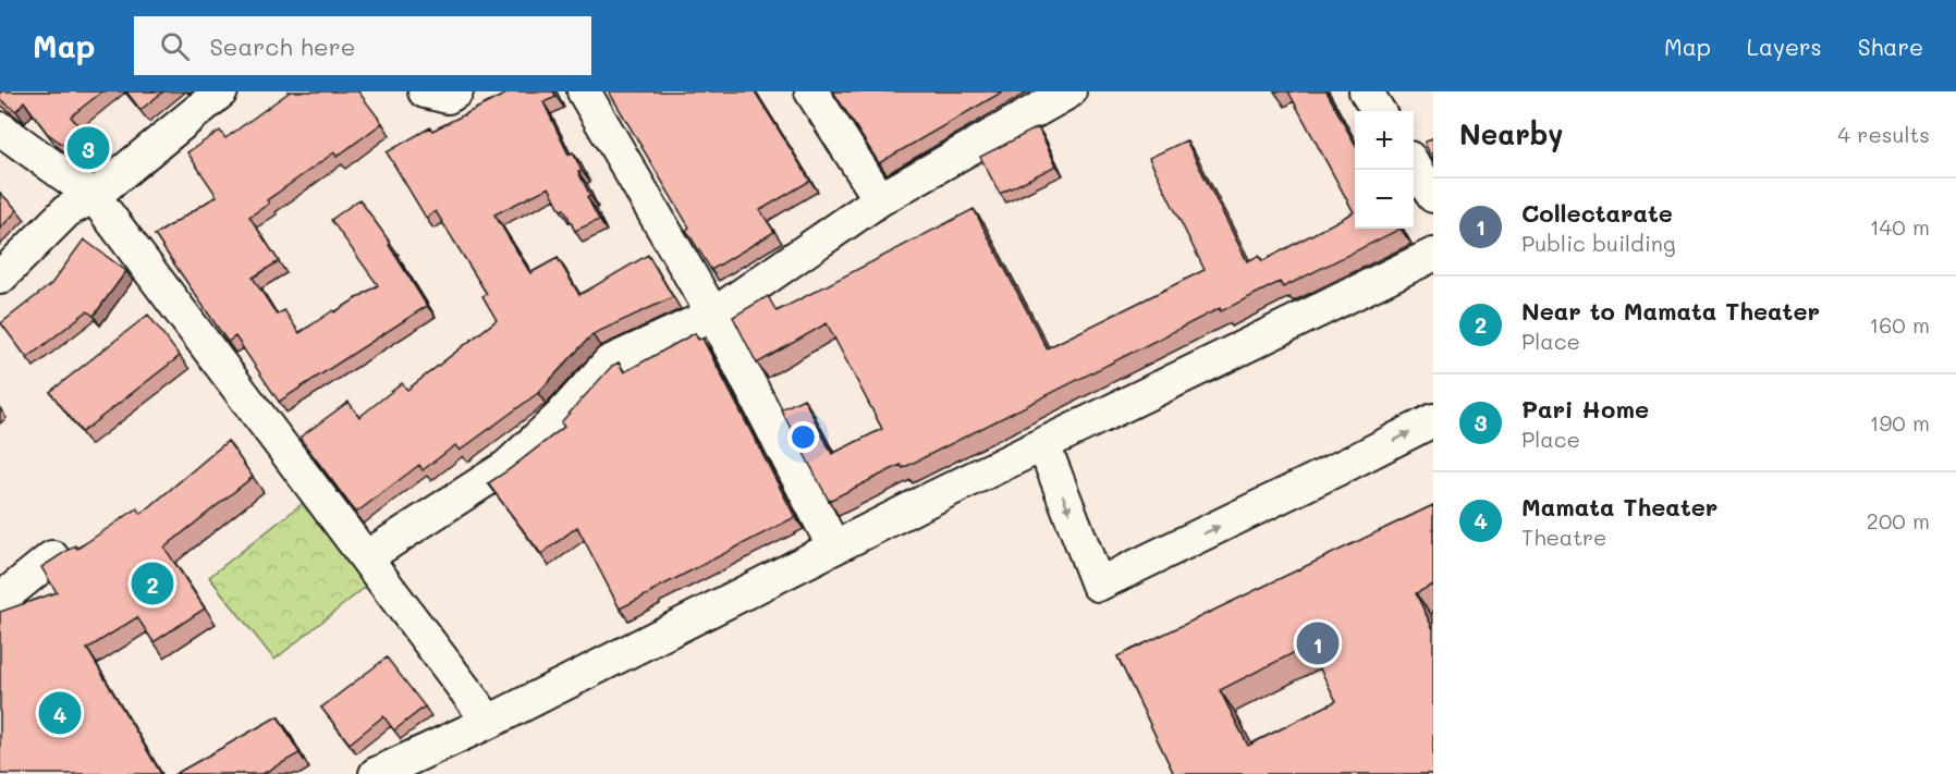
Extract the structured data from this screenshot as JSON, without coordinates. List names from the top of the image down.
{
  "page": {
    "header": "Map",
    "search": "Search here",
    "nav": ["Map", "Layers", "Share"],
    "heading": ["Nearby", "4 results"],
    "map_buttons": ["+", "−"],
    "pins": [
      "3",
      "2",
      "1",
      "4"
    ],
    "list": [
      {
        "mark": "1",
        "name": "Collectarate",
        "note": "Public building",
        "value": "140 m"
      },
      {
        "mark": "2",
        "name": "Near to Mamata Theater",
        "note": "Place",
        "value": "160 m"
      },
      {
        "mark": "3",
        "name": "Pari Home",
        "note": "Place",
        "value": "190 m"
      },
      {
        "mark": "4",
        "name": "Mamata Theater",
        "note": "Theatre",
        "value": "200 m"
      }
    ]
  }
}
